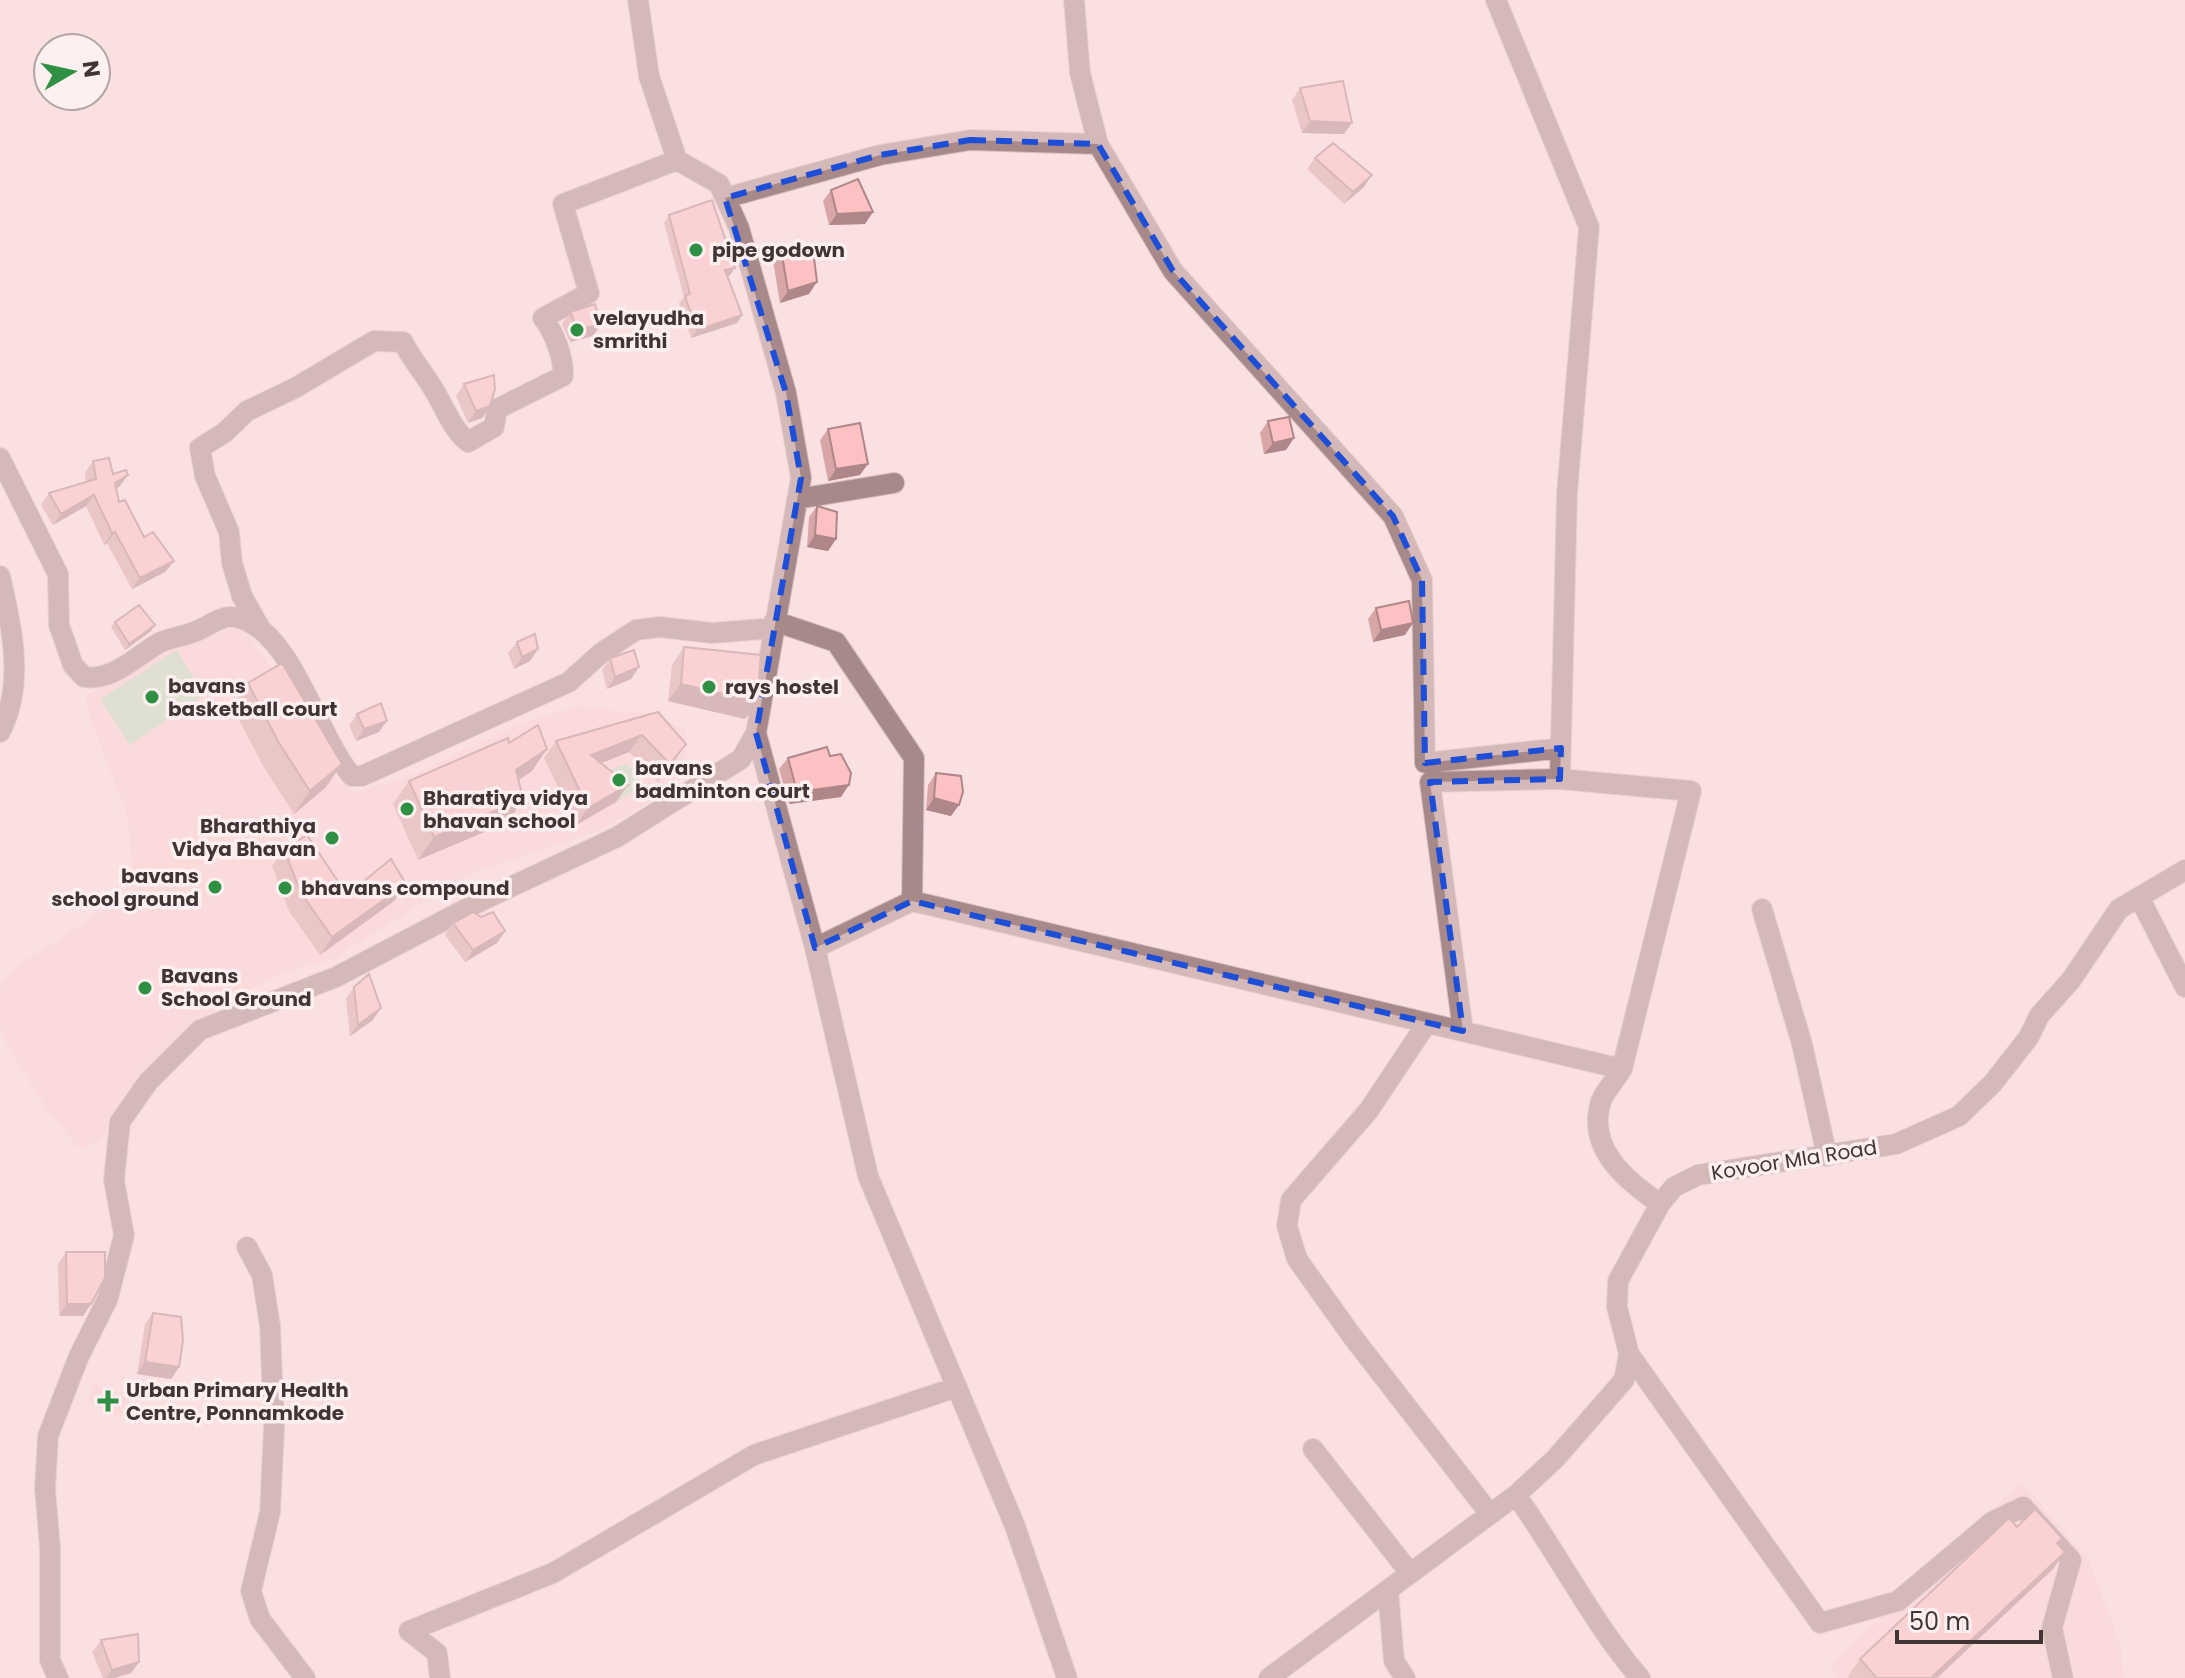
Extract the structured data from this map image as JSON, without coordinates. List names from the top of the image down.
{
  "streets": {
    "street": ["Kovoor Mla Road"]
  },
  "places": {
    "other": [
      "pipe godown",
      "velayudha smrithi",
      "rays hostel",
      "bavans basketball court",
      "bavans badminton court",
      "Bharatiya vidya bhavan school",
      "Bharathiya Vidya Bhavan",
      "bavans school ground",
      "bhavans compound",
      "Bavans School Ground"
    ],
    "health": ["Urban Primary Health Centre, Ponnamkode"]
  },
  "scale_bar": "50 m",
  "north": "right"
}
